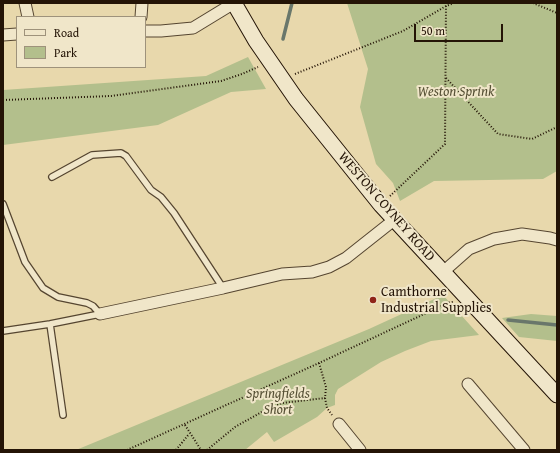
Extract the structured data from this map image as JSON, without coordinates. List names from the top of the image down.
{
  "streets": {
    "street": ["WESTON COYNEY ROAD"]
  },
  "parks": ["Weston Sprink", "Springfields Short"],
  "places": ["Camthorne Industrial Supplies"],
  "legend": ["Road", "Park"],
  "scale_bar": "50 m"
}
